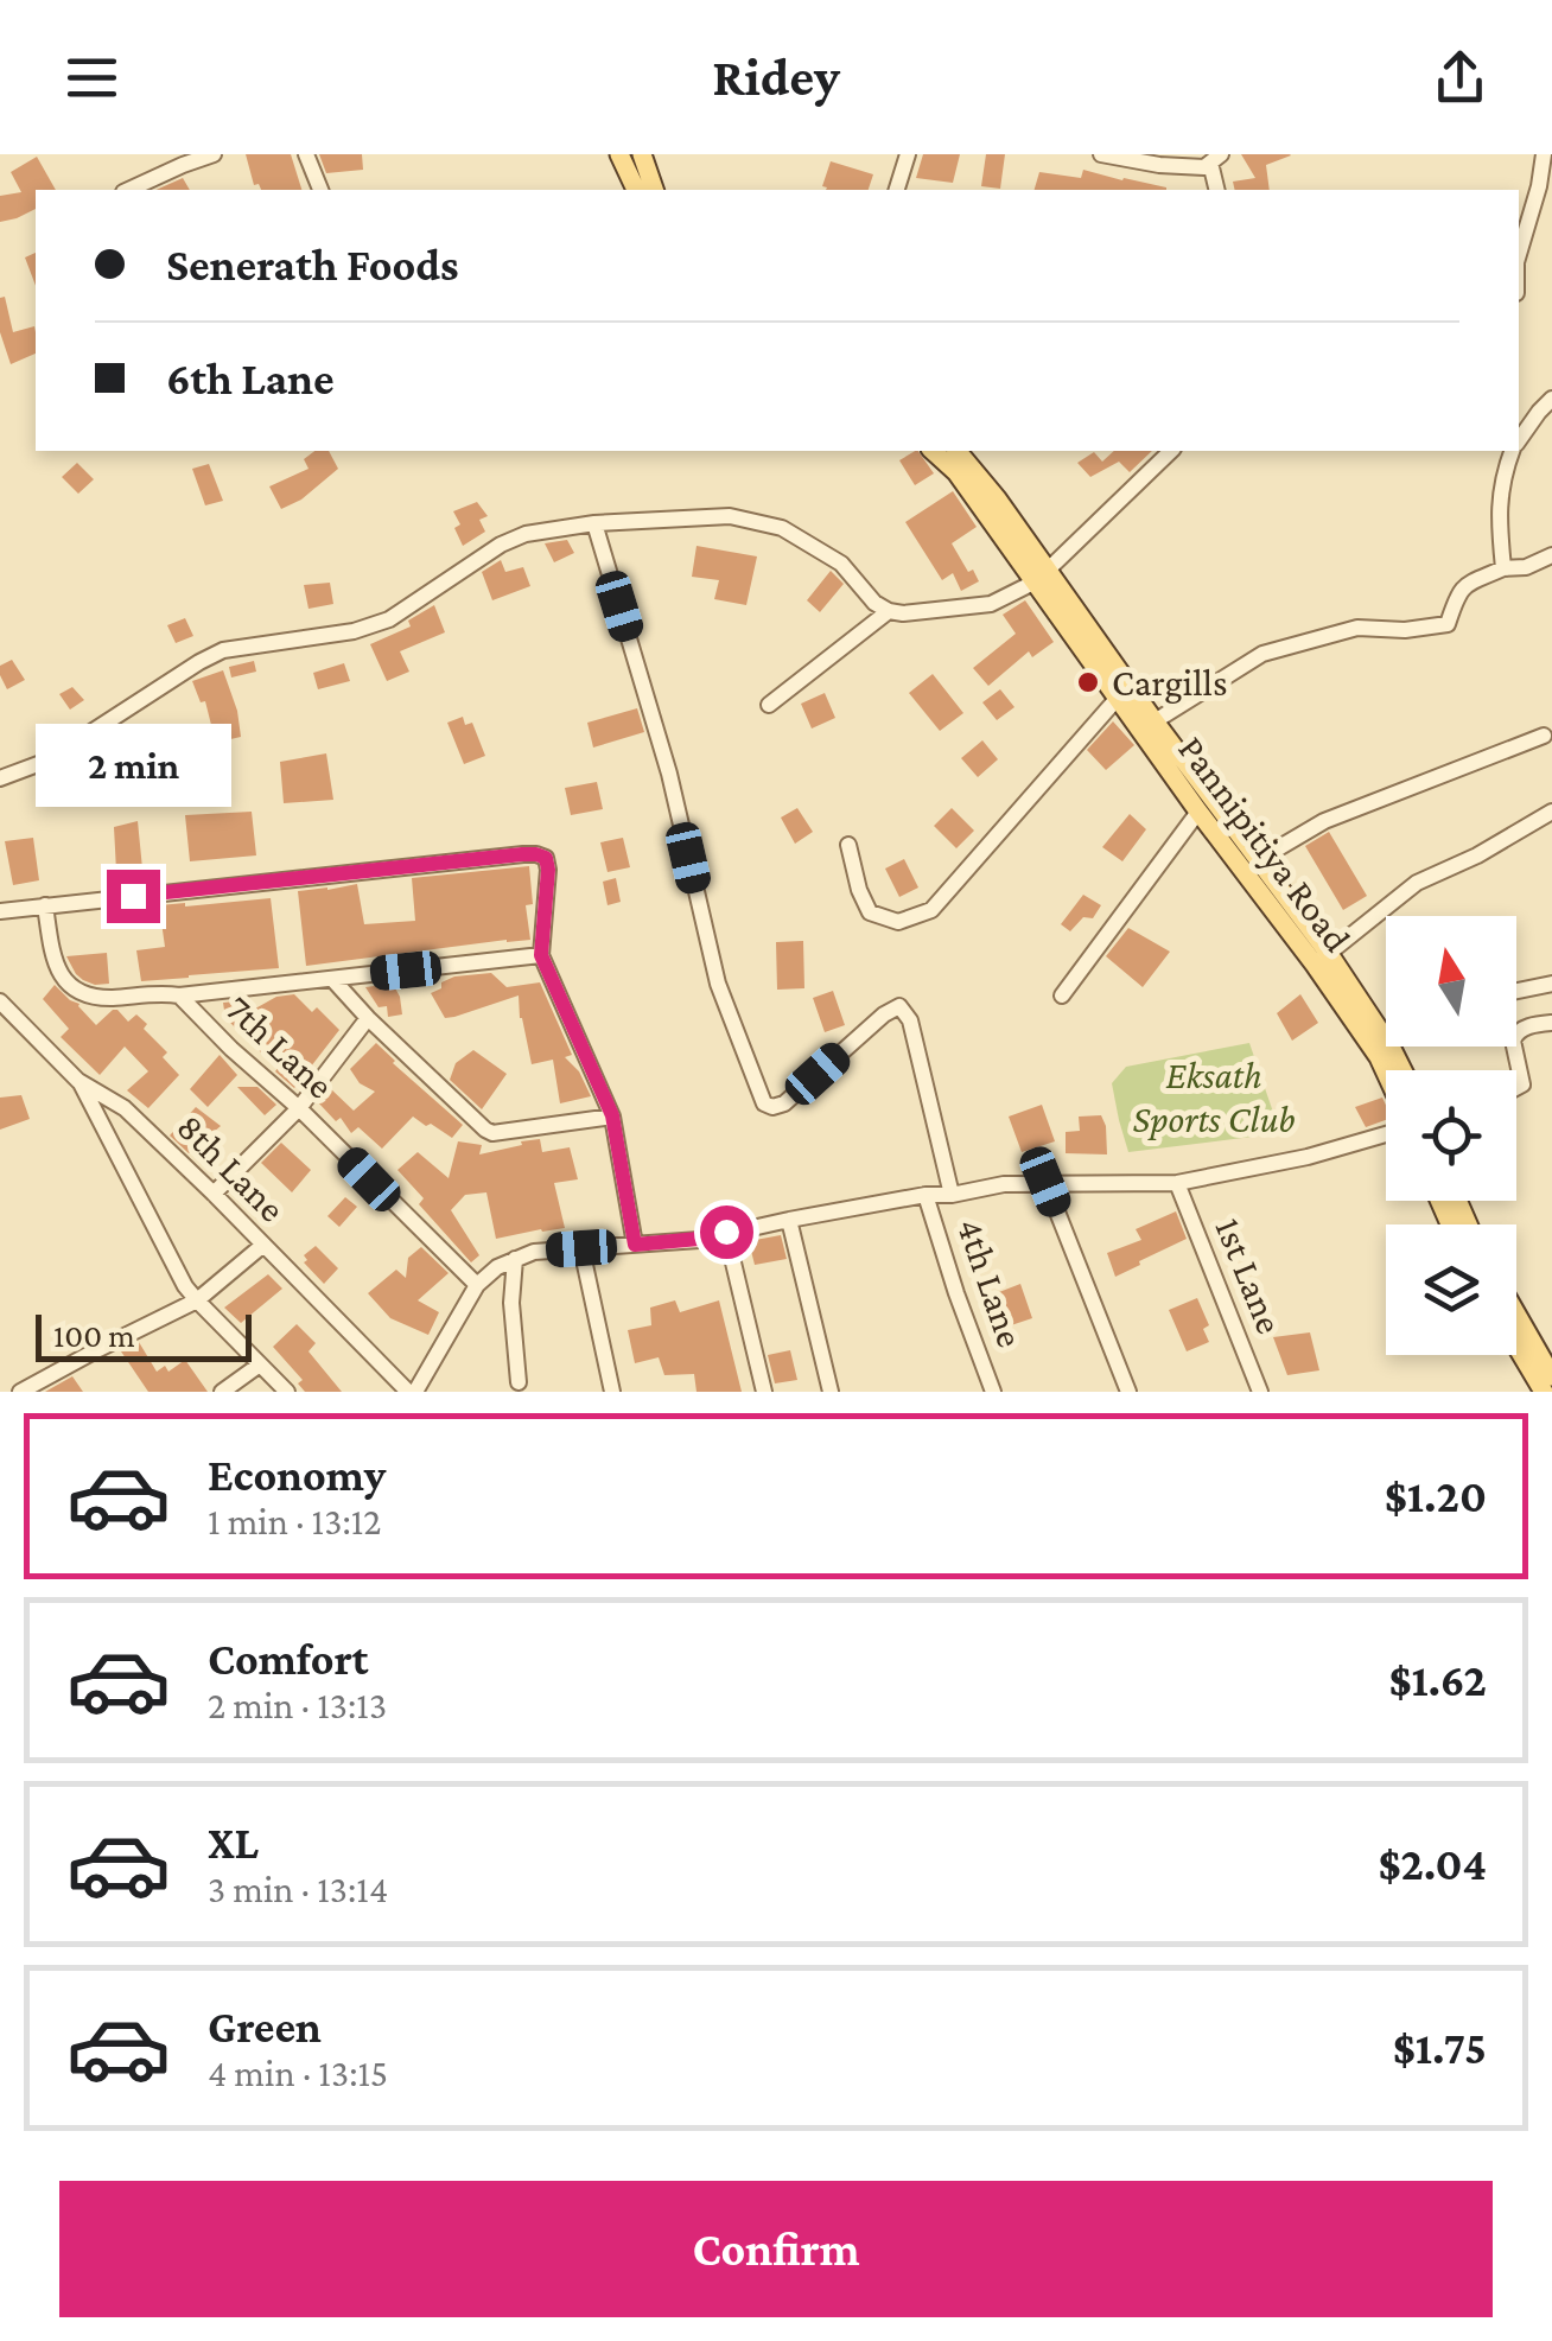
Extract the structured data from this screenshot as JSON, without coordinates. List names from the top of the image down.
{
  "streets": {
    "main road": ["Pannipitiya Road"],
    "street": [
      "7th Lane",
      "8th Lane",
      "1st Lane",
      "4th Lane"
    ]
  },
  "parks": ["Eksath Sports Club"],
  "places": ["Cargills"],
  "scale_bar": "100 m",
  "north": "top",
  "page": {
    "header": "Ridey",
    "banner": ["Senerath Foods", "6th Lane"],
    "bubble": "2 min",
    "scale": "100 m",
    "list": [
      {
        "name": "Economy",
        "note": "1 min · 13:12",
        "value": "$1.20"
      },
      {
        "name": "Comfort",
        "note": "2 min · 13:13",
        "value": "$1.62"
      },
      {
        "name": "XL",
        "note": "3 min · 13:14",
        "value": "$2.04"
      },
      {
        "name": "Green",
        "note": "4 min · 13:15",
        "value": "$1.75"
      }
    ],
    "buttons": "Confirm"
  }
}
